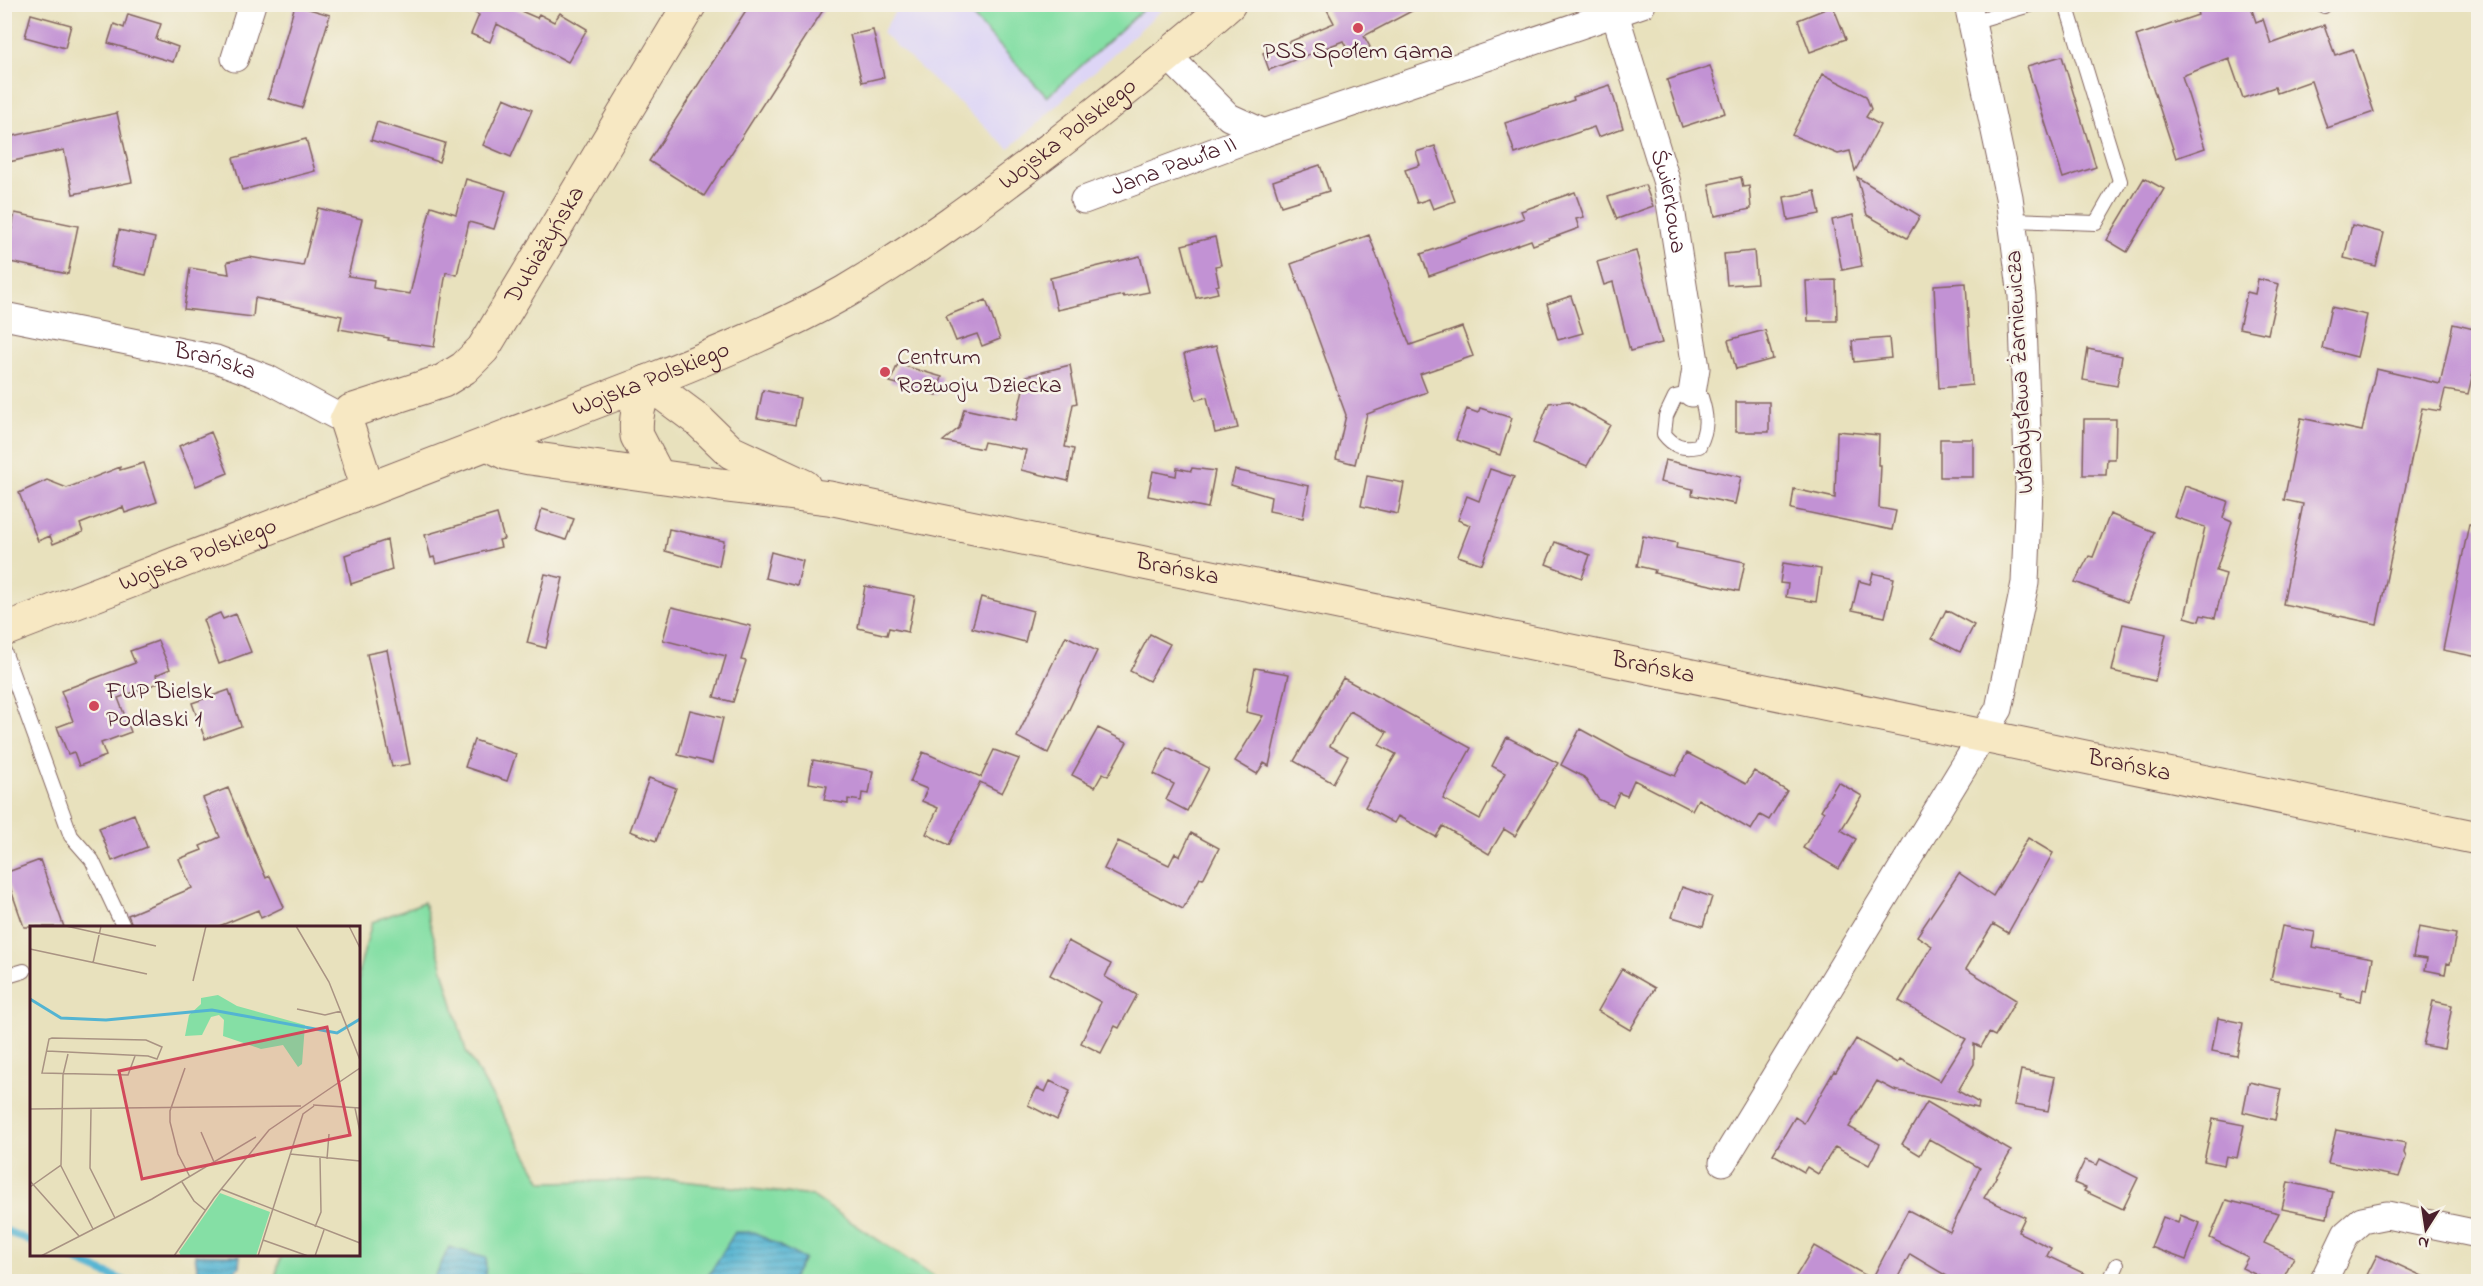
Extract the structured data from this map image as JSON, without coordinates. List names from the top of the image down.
{
  "streets": {
    "street": [
      "Wojska Polskiego",
      "Jana Pawła II",
      "Świerkowa",
      "Dubiażyńska",
      "Brańska",
      "Władysława Żarniewicza"
    ]
  },
  "crossings": [
    ["Wojska Polskiego", "Jana Pawła II"],
    ["Wojska Polskiego", "Brańska"],
    ["Jana Pawła II", "Świerkowa"],
    ["Dubiażyńska", "Brańska"],
    ["Brańska", "Władysława Żarniewicza"]
  ],
  "places": ["PSS Społem Gama", "Centrum Rozwoju Dziecka", "FUP Bielsk Podlaski 1"],
  "north": "bottom"
}
